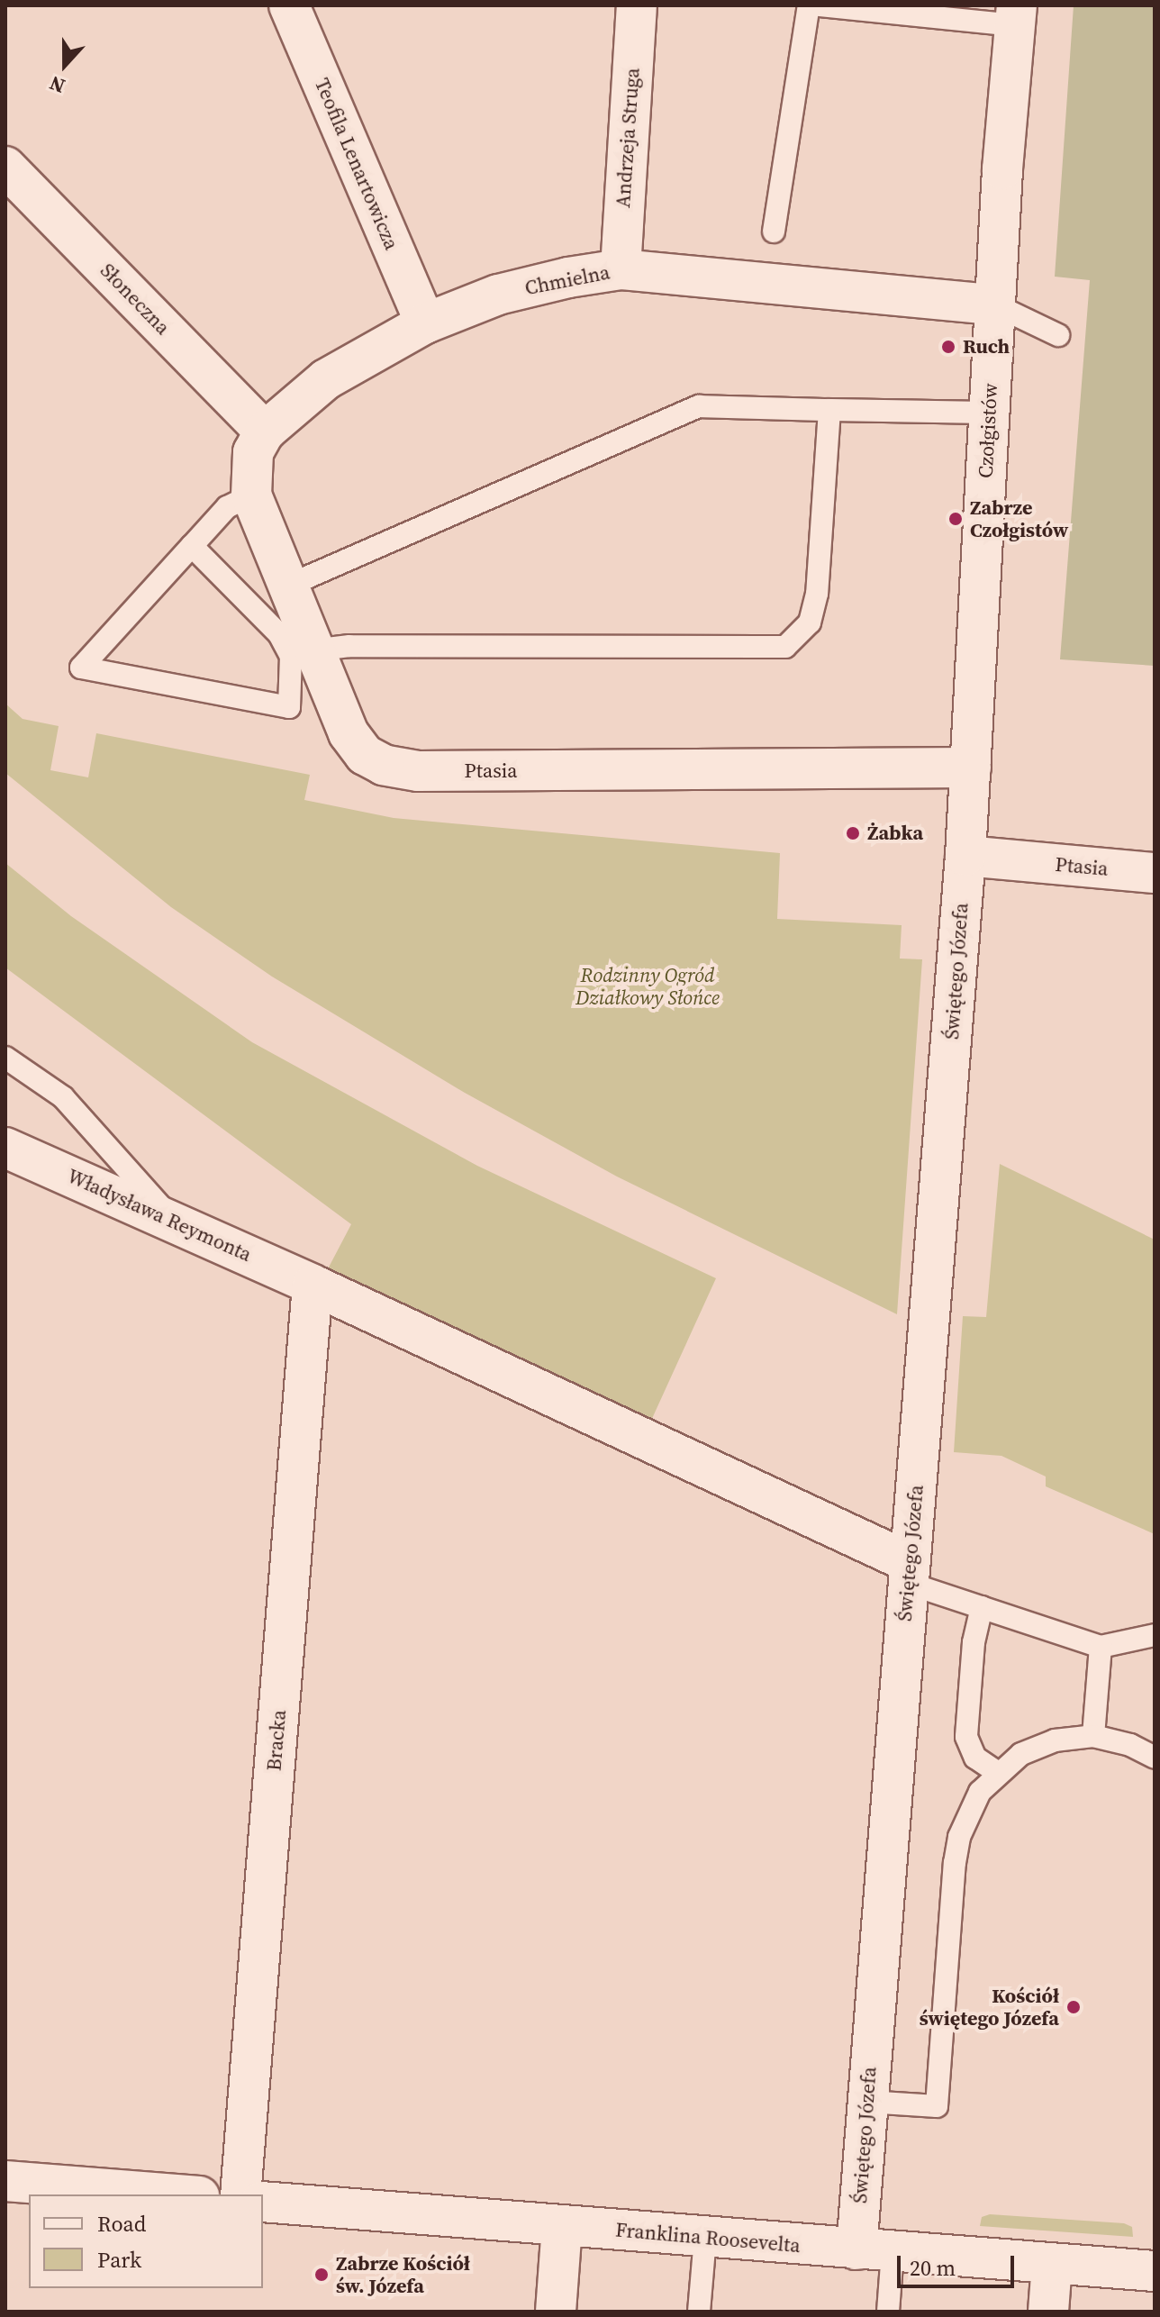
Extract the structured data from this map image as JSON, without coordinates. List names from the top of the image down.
{
  "streets": {
    "street": [
      "Andrzeja Struga",
      "Teofila Lenartowicza",
      "Chmielna",
      "Słoneczna",
      "Czołgistów",
      "Ptasia",
      "Świętego Józefa",
      "Władysława Reymonta",
      "Bracka",
      "Franklina Roosevelta"
    ]
  },
  "crossings": [
    ["Andrzeja Struga", "Chmielna"],
    ["Teofila Lenartowicza", "Chmielna"],
    ["Chmielna", "Słoneczna"],
    ["Chmielna", "Czołgistów"],
    ["Chmielna", "Ptasia"],
    ["Słoneczna", "Ptasia"],
    ["Czołgistów", "Ptasia"],
    ["Czołgistów", "Świętego Józefa"],
    ["Ptasia", "Świętego Józefa"],
    ["Świętego Józefa", "Władysława Reymonta"],
    ["Świętego Józefa", "Franklina Roosevelta"],
    ["Władysława Reymonta", "Bracka"]
  ],
  "parks": ["Rodzinny Ogród Działkowy Słońce"],
  "places": [
    "Ruch",
    "Zabrze Czołgistów",
    "Żabka",
    "Kościół świętego Józefa",
    "Zabrze Kościół św. Józefa"
  ],
  "legend": ["Road", "Park"],
  "scale_bar": "20 m",
  "north": "bottom"
}
